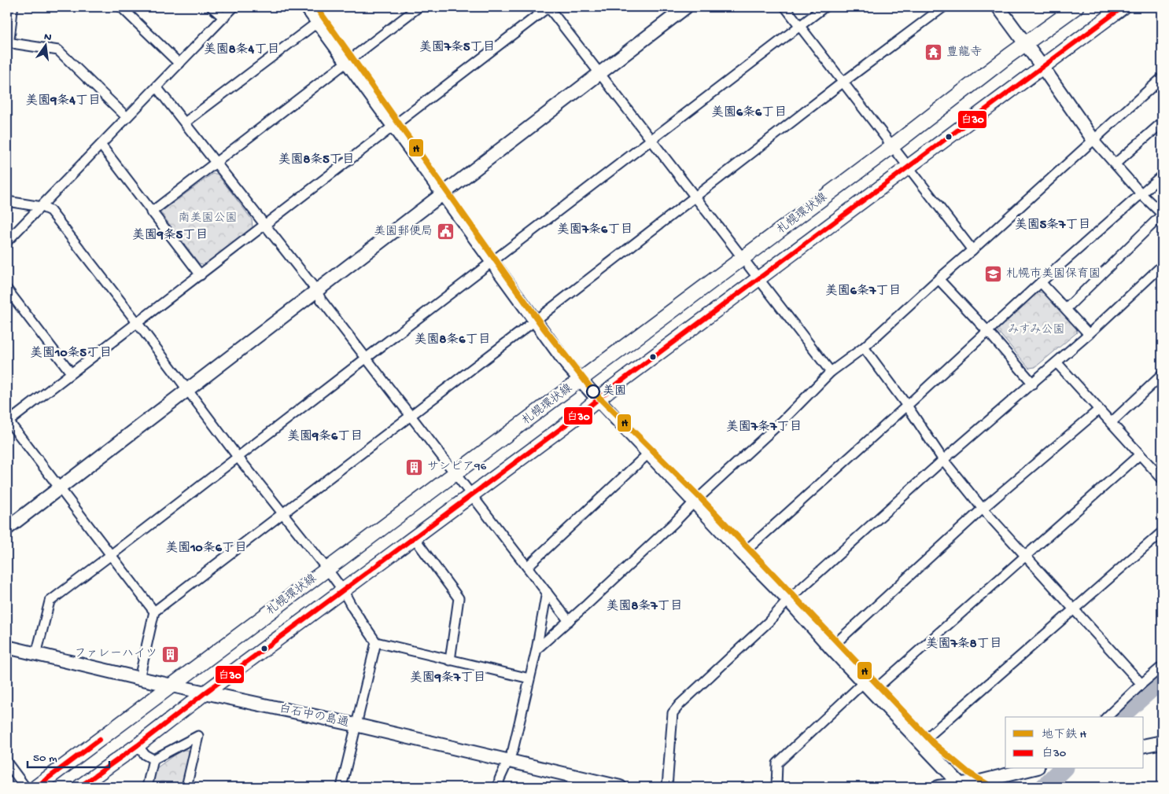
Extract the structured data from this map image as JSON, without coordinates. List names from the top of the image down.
{
  "streets": {
    "main road": ["札幌環状線"],
    "street": ["白石中の島通"]
  },
  "crossings": [
    ["札幌環状線", "白石中の島通"]
  ],
  "districts": [
    "美園7条5丁目",
    "美園8条4丁目",
    "美園9条4丁目",
    "美園6条6丁目",
    "美園8条5丁目",
    "美園5条7丁目",
    "美園7条6丁目",
    "美園9条5丁目",
    "美園6条7丁目",
    "美園8条6丁目",
    "美園10条5丁目",
    "美園7条7丁目",
    "美園9条6丁目",
    "美園10条6丁目",
    "美園8条7丁目",
    "美園7条8丁目",
    "美園9条7丁目"
  ],
  "parks": ["南美園公園", "みすみ公園"],
  "places": {
    "temple": ["豊龍寺"],
    "public building": ["美園郵便局"],
    "school or university": ["札幌市美園保育園"],
    "other": ["美園"],
    "building": ["サンピア96", "ファレーハイツ"]
  },
  "lines": ["metro line H", "transit line 白30"],
  "legend": ["地下鉄 H", "白30"],
  "scale_bar": "50 m",
  "north": "top"
}
